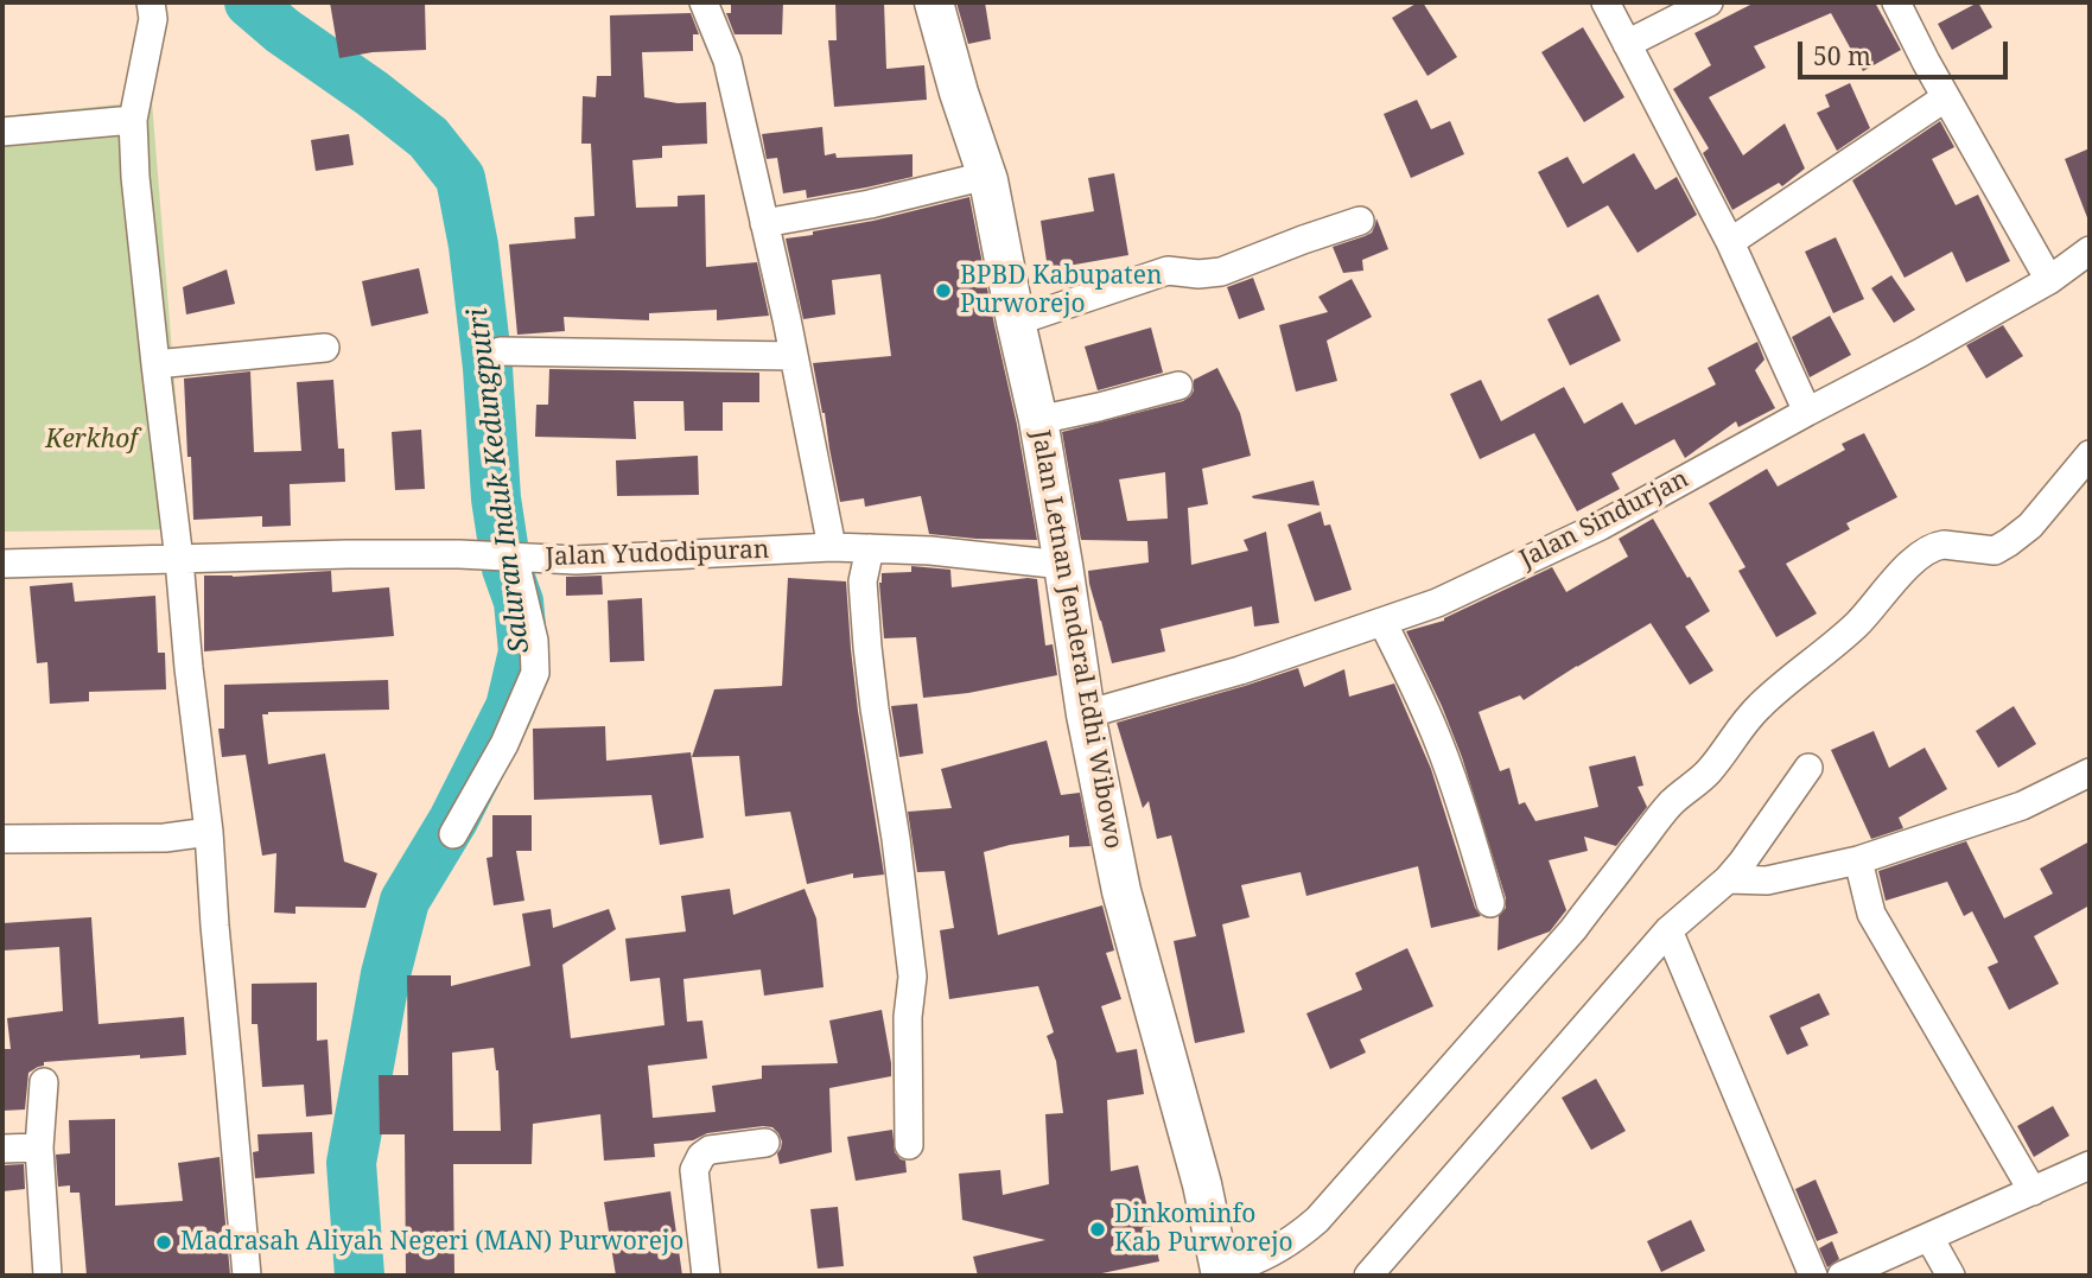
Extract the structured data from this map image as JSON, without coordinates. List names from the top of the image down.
{
  "streets": {
    "street": ["Jalan Sindurjan", "Jalan Yudodipuran", "Jalan Letnan Jenderal Edhi Wibowo"]
  },
  "crossings": [
    ["Jalan Sindurjan", "Jalan Letnan Jenderal Edhi Wibowo"],
    ["Jalan Yudodipuran", "Jalan Letnan Jenderal Edhi Wibowo"]
  ],
  "water": ["Saluran Induk Kedungputri"],
  "parks": ["Kerkhof"],
  "places": ["BPBD Kabupaten Purworejo", "Dinkominfo Kab Purworejo", "Madrasah Aliyah Negeri (MAN) Purworejo"],
  "scale_bar": "50 m"
}
